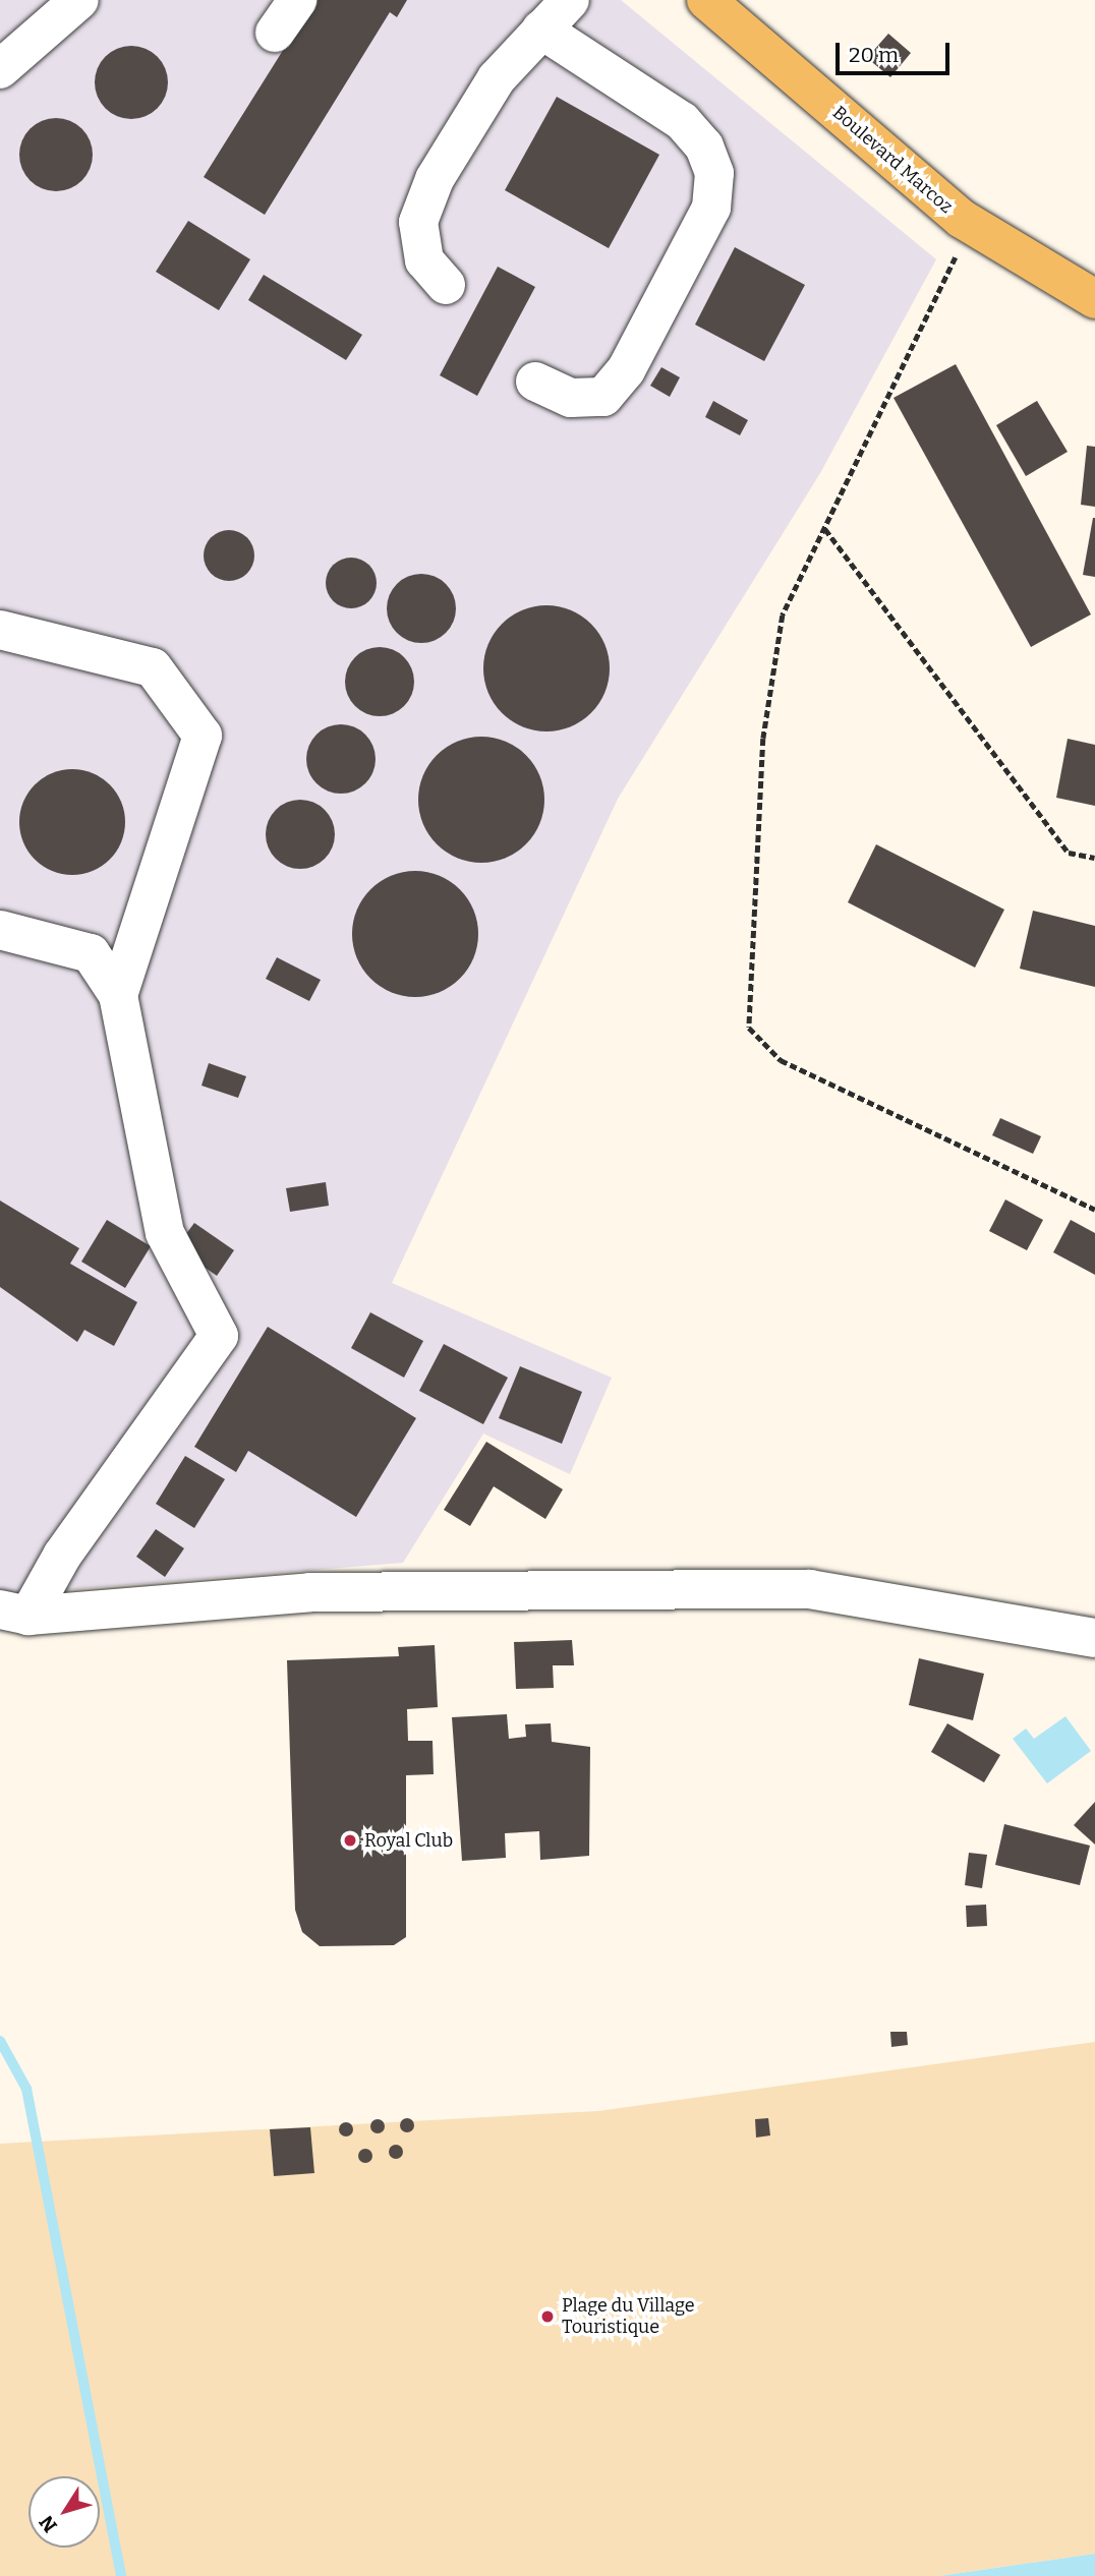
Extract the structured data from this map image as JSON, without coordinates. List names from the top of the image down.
{
  "streets": {
    "main road": ["Boulevard Marcoz"]
  },
  "places": ["Royal Club", "Plage du Village Touristique"],
  "scale_bar": "20 m",
  "north": "bottom left"
}
